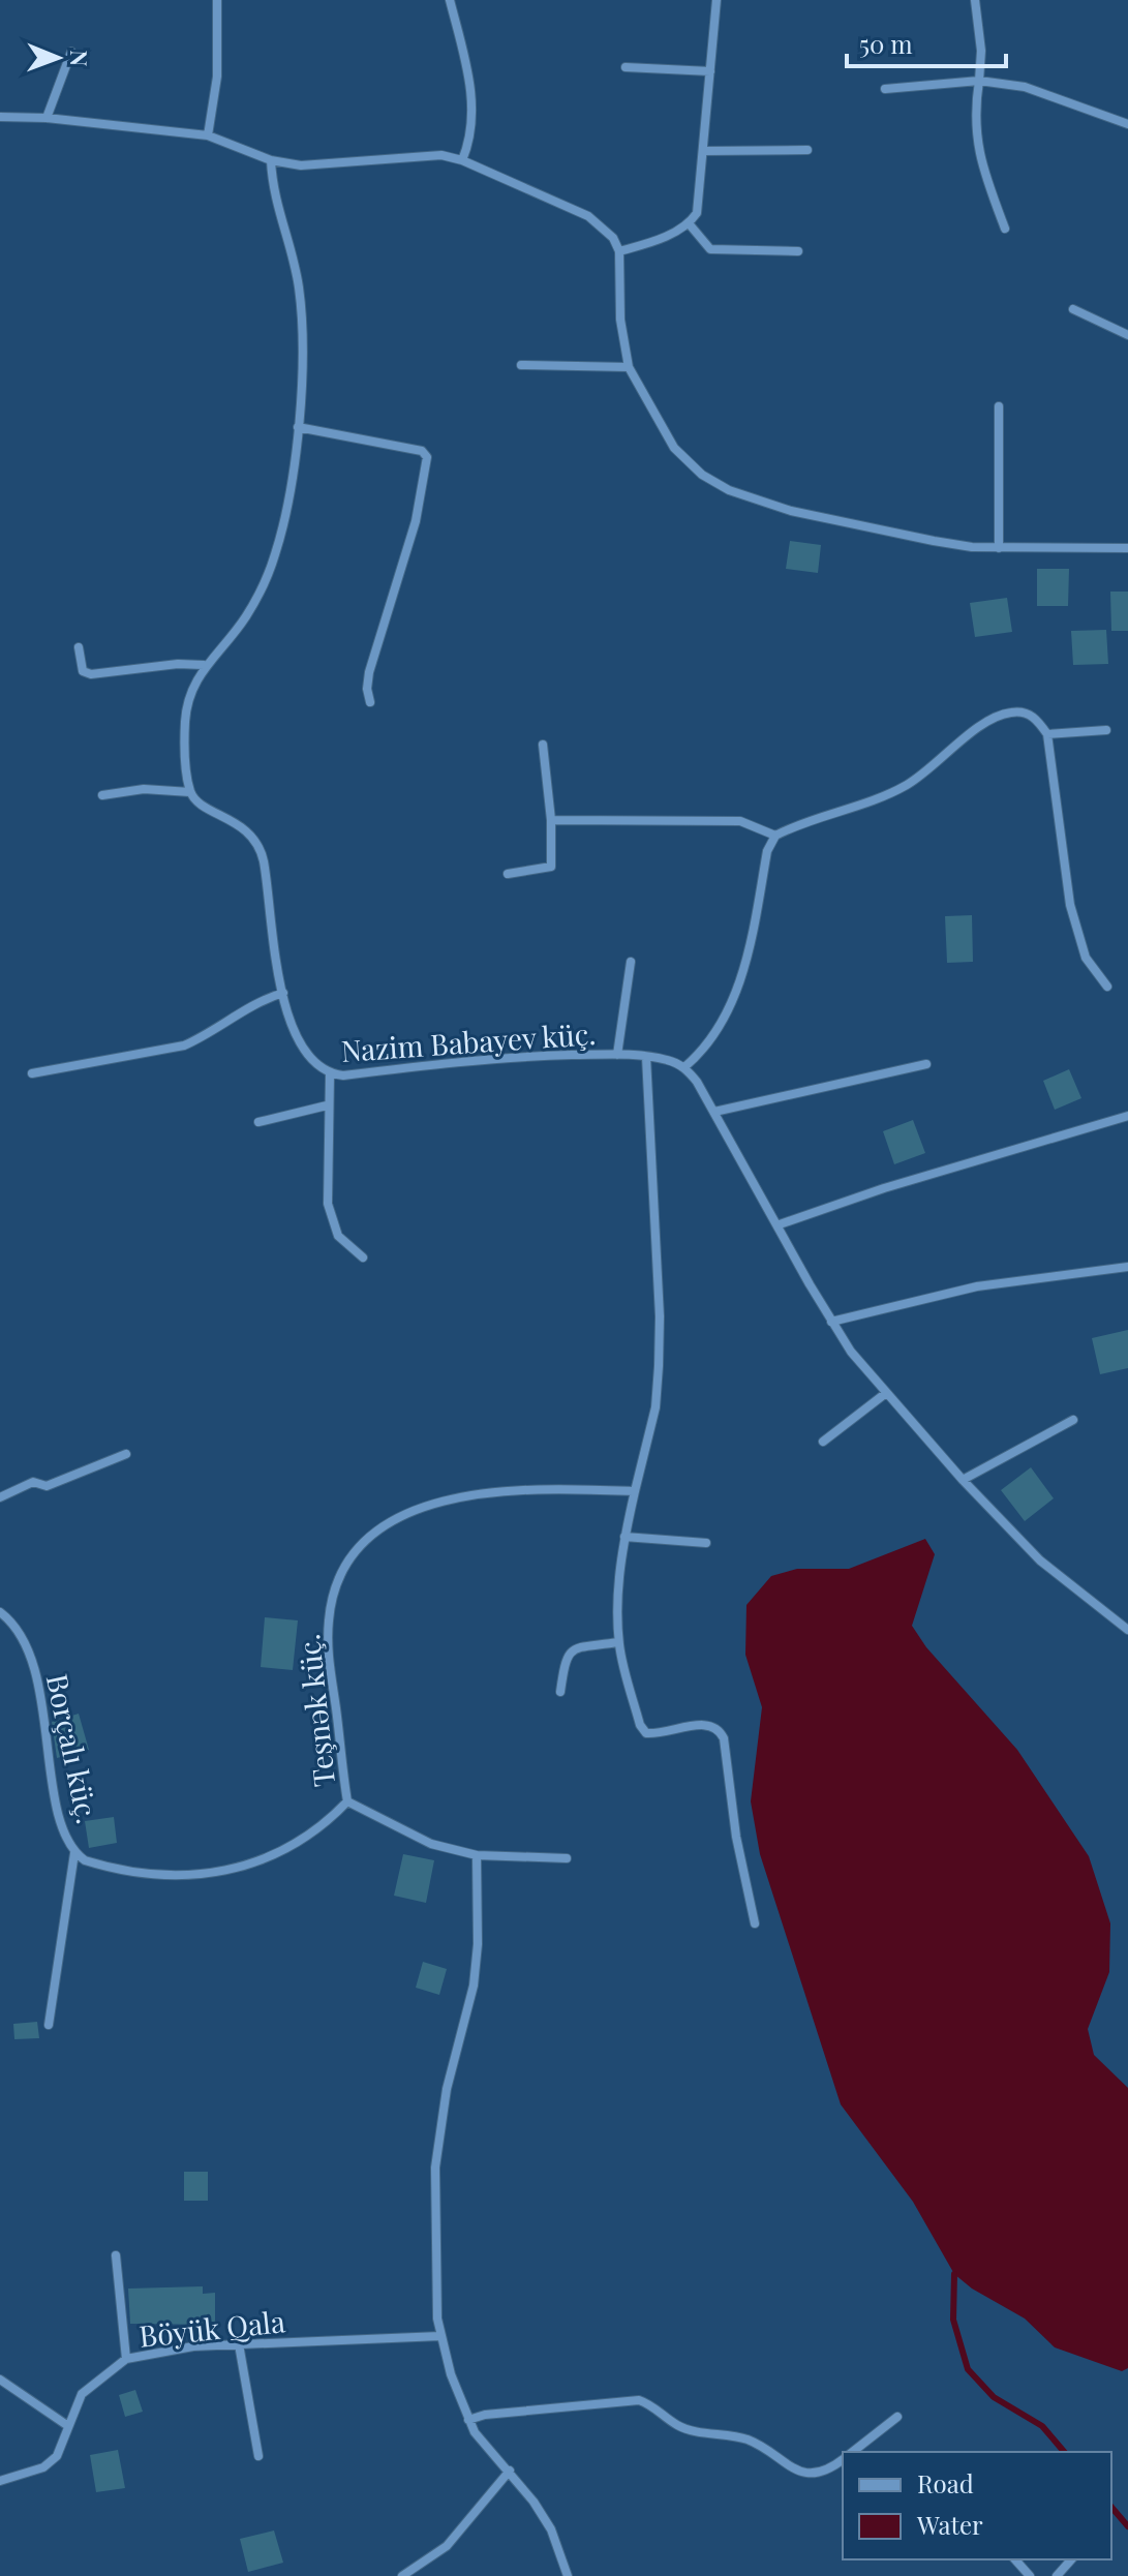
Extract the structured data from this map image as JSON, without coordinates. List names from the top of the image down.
{
  "streets": {
    "street": [
      "Nazim Babayev küç.",
      "Teşnək küç.",
      "Borçalı küç.",
      "Böyük Qala"
    ]
  },
  "crossings": [
    ["Teşnək küç.", "Borçalı küç."]
  ],
  "legend": ["Road", "Water"],
  "scale_bar": "50 m",
  "north": "right"
}
